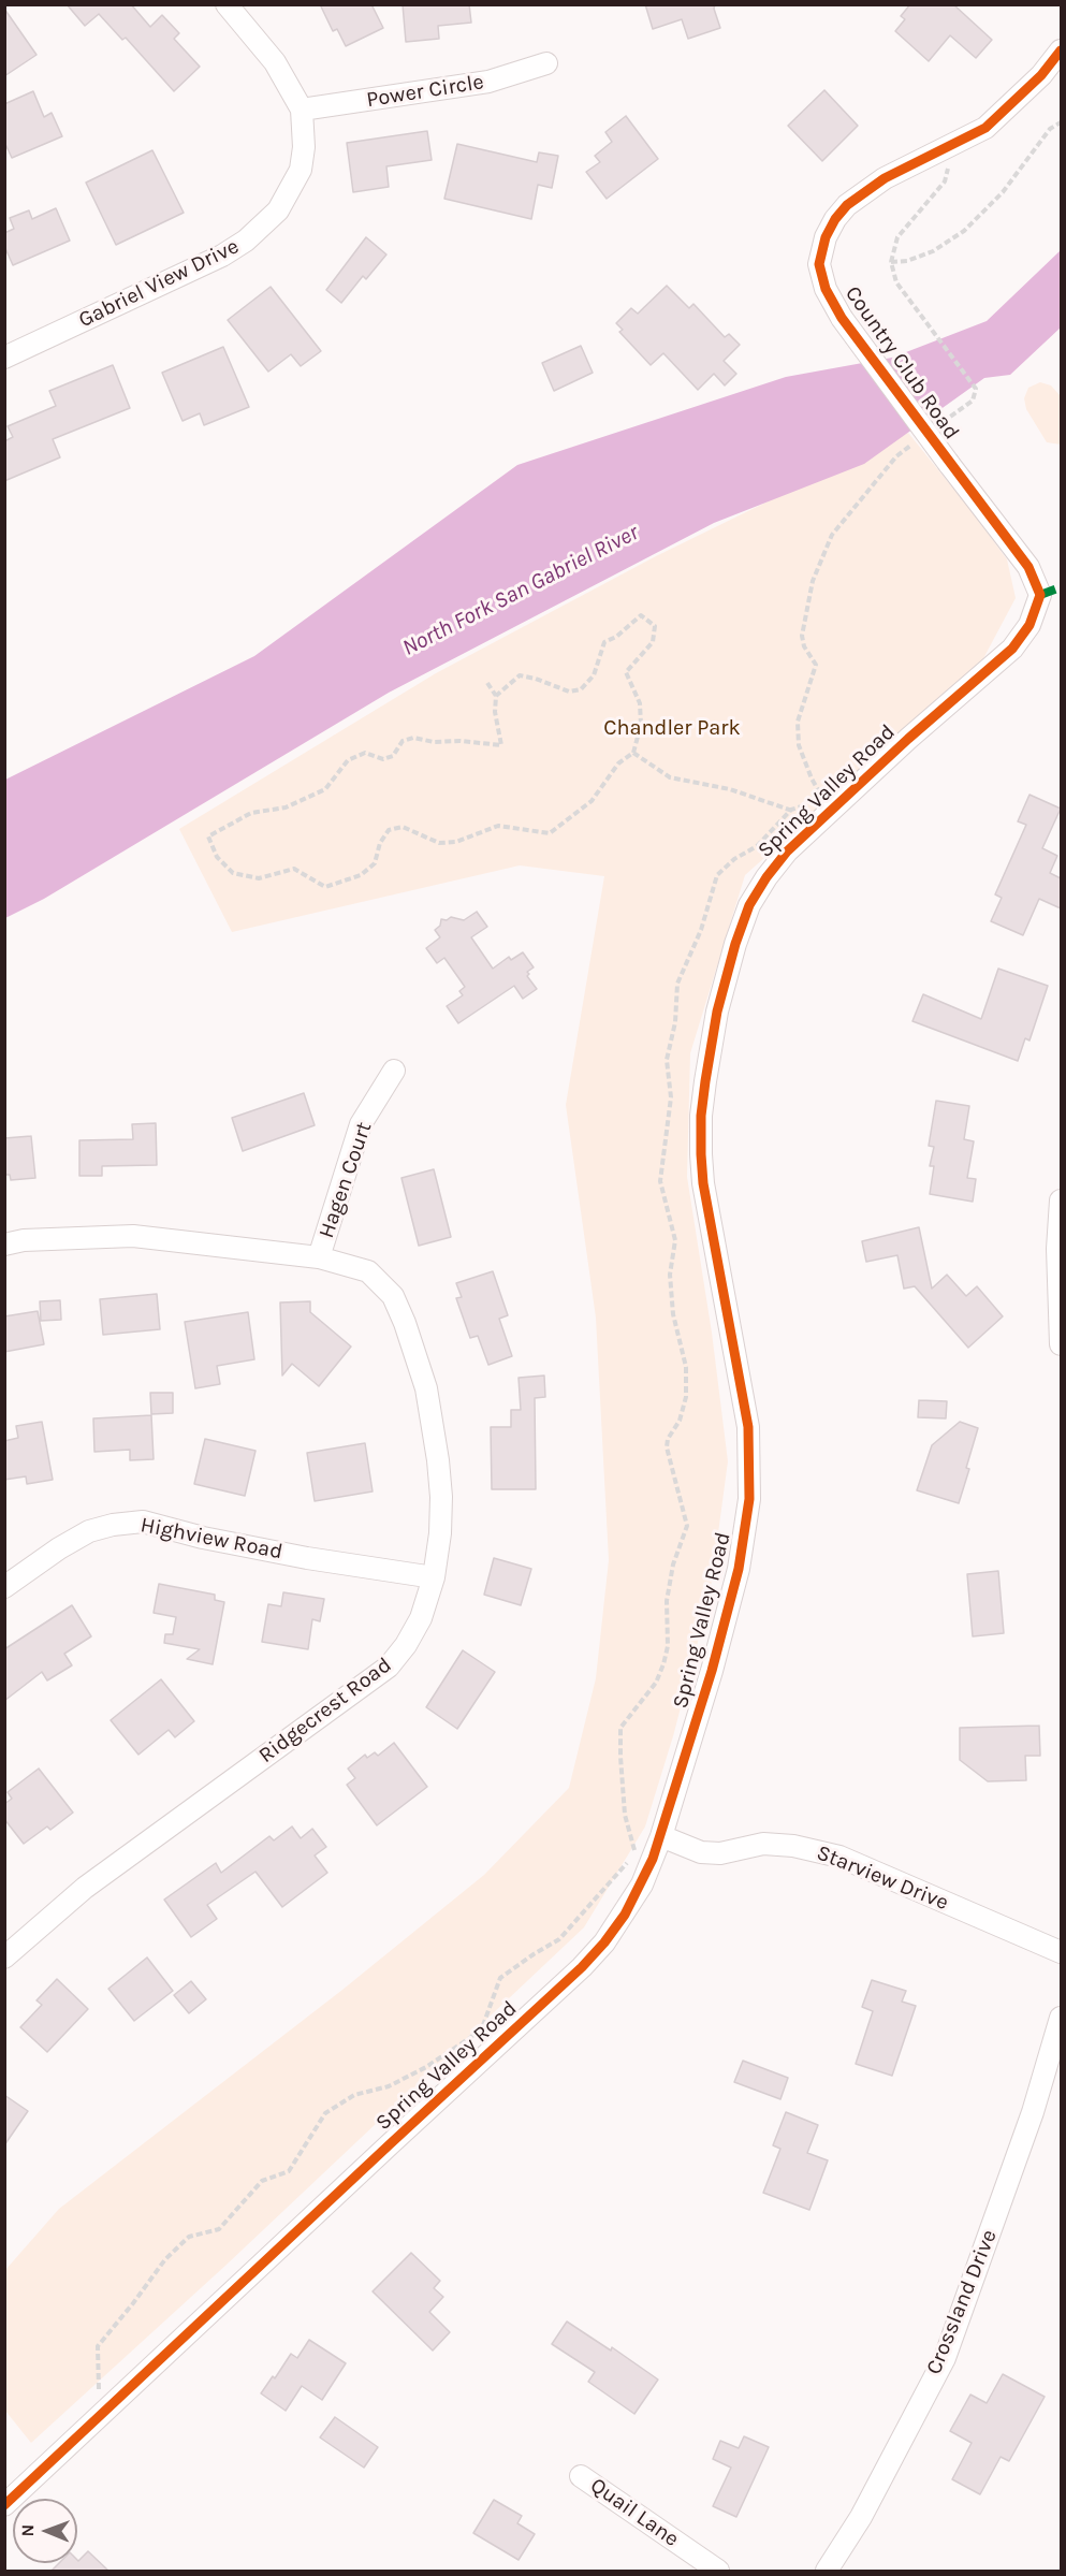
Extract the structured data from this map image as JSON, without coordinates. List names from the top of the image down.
{
  "streets": {
    "street": [
      "Power Circle",
      "Gabriel View Drive",
      "Country Club Road",
      "Spring Valley Road",
      "Hagen Court",
      "Highview Road",
      "Ridgecrest Road",
      "Starview Drive",
      "Crossland Drive",
      "Quail Lane"
    ]
  },
  "crossings": [
    ["Power Circle", "Gabriel View Drive"],
    ["Country Club Road", "Spring Valley Road"],
    ["Spring Valley Road", "Starview Drive"],
    ["Hagen Court", "Ridgecrest Road"],
    ["Highview Road", "Ridgecrest Road"]
  ],
  "water": ["North Fork San Gabriel River"],
  "parks": ["Chandler Park"],
  "north": "left"
}
